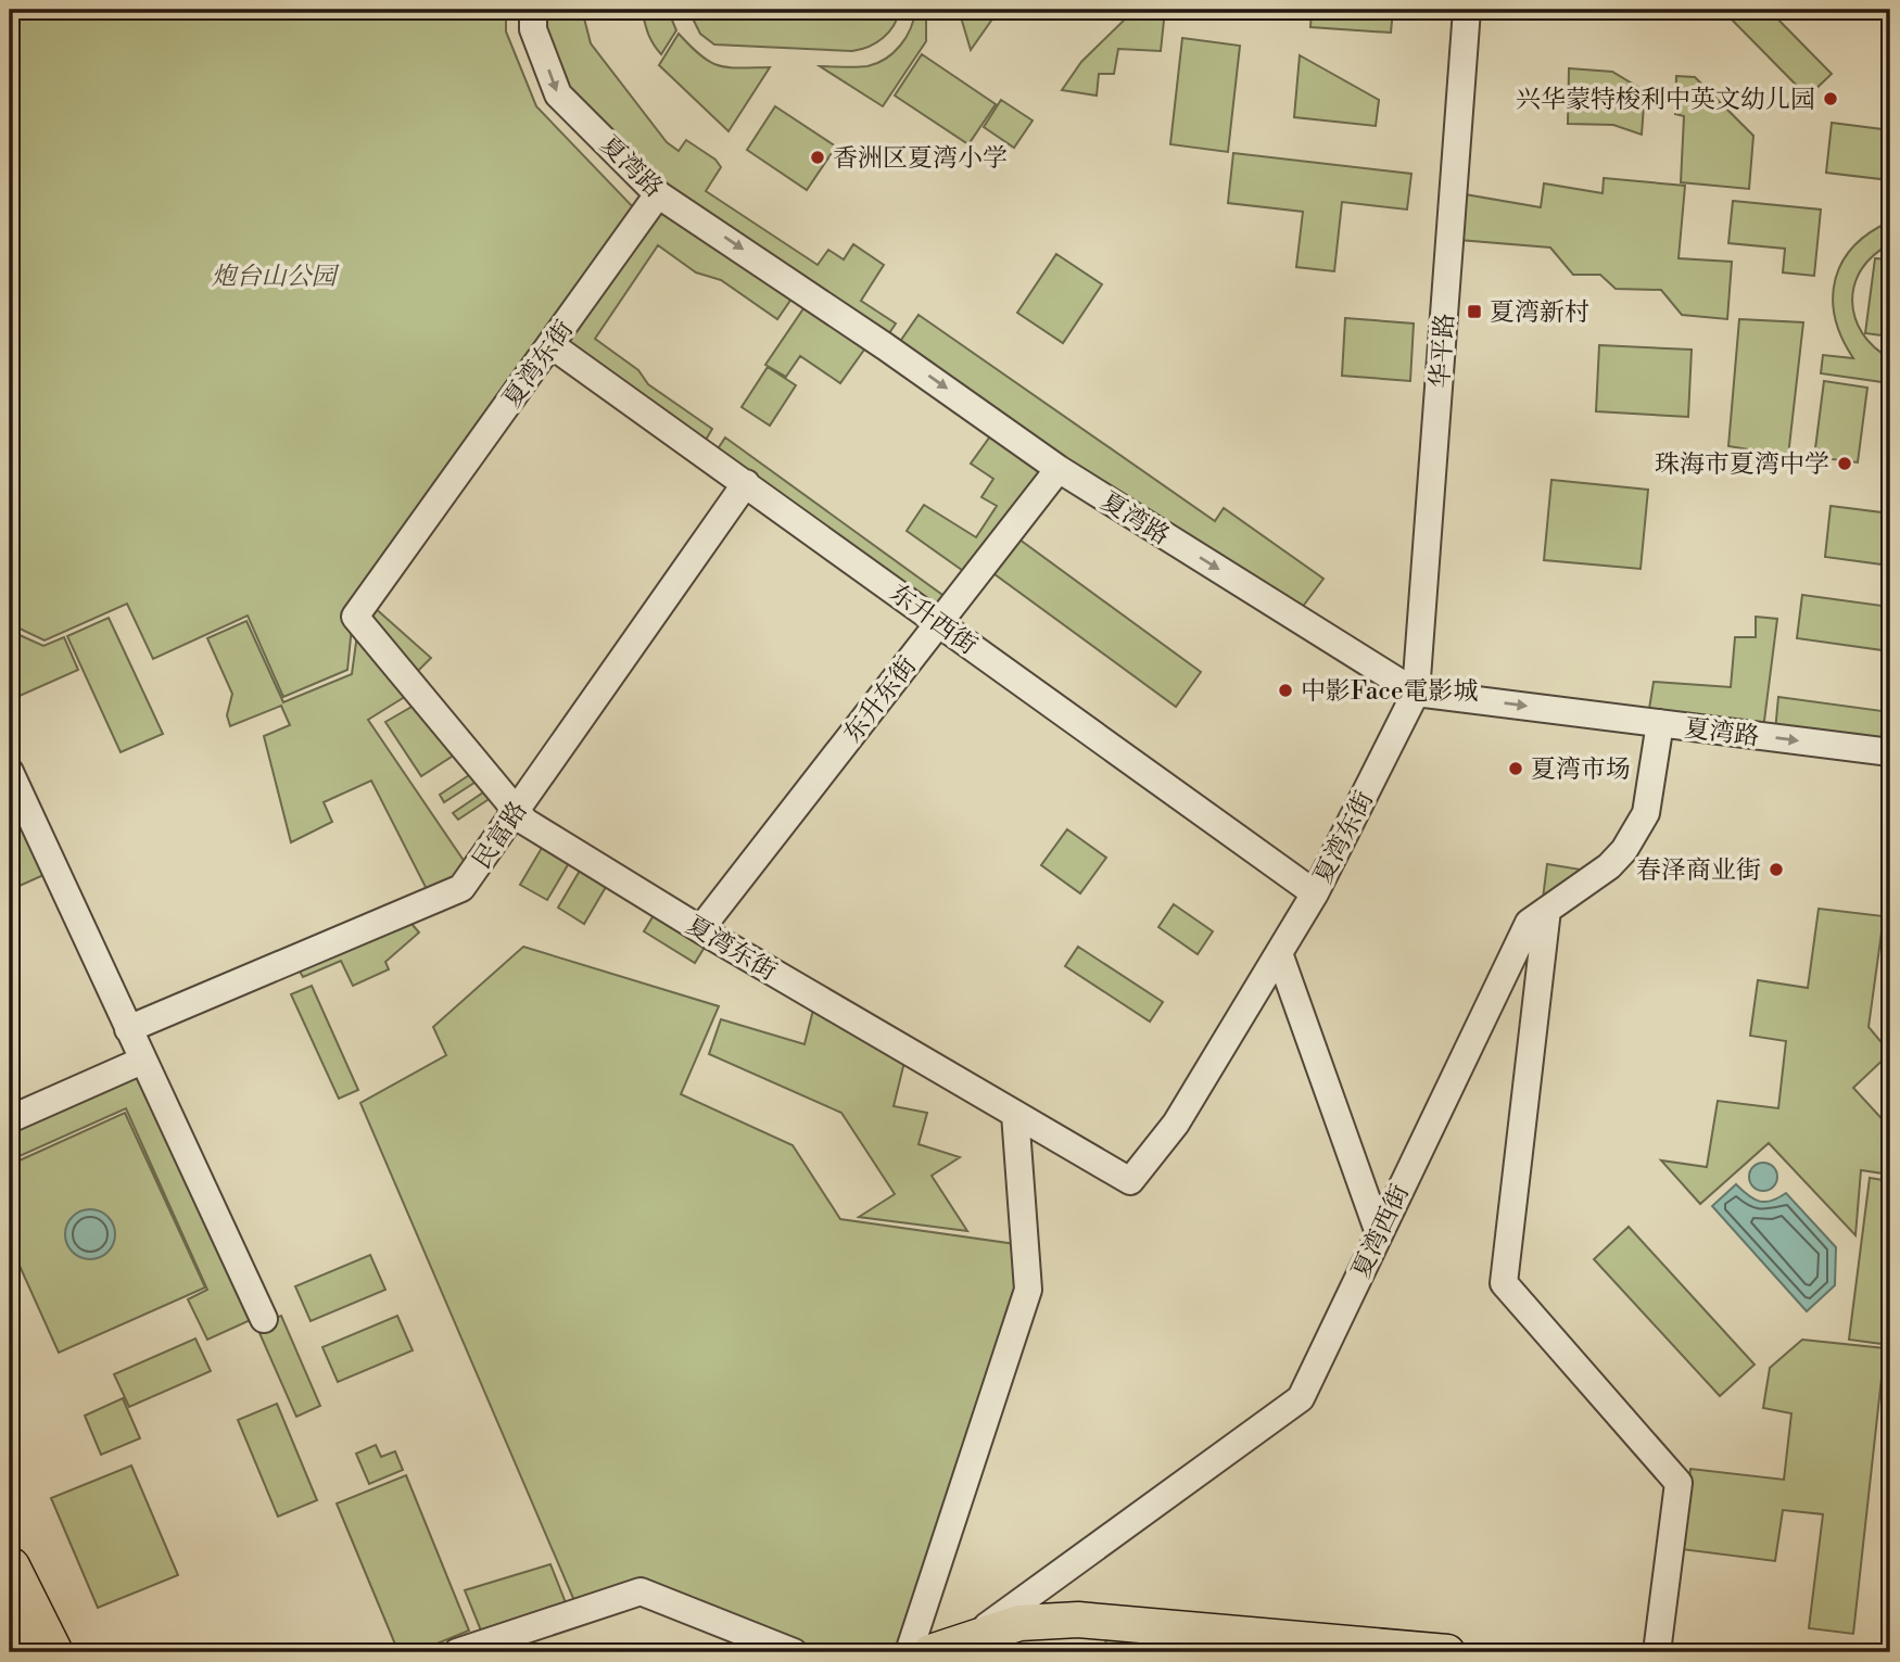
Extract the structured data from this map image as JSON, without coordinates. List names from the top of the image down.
{
  "streets": {
    "street": [
      "夏湾路",
      "华平路",
      "夏湾东街",
      "东升西街",
      "东升东街",
      "民富路",
      "夏湾西街"
    ]
  },
  "crossings": [
    ["夏湾路", "华平路"],
    ["夏湾路", "夏湾东街"],
    ["夏湾路", "东升东街"],
    ["夏湾路", "夏湾西街"],
    ["华平路", "夏湾东街"],
    ["夏湾东街", "东升西街"],
    ["夏湾东街", "东升东街"],
    ["夏湾东街", "民富路"],
    ["东升西街", "东升东街"],
    ["东升西街", "民富路"]
  ],
  "one_way": ["夏湾路"],
  "parks": ["炮台山公园"],
  "places": {
    "other": [
      "兴华蒙特梭利中英文幼儿园",
      "香洲区夏湾小学",
      "珠海市夏湾中学",
      "中影Face電影城",
      "夏湾市场",
      "春泽商业街"
    ],
    "transit": ["夏湾新村"]
  }
}
